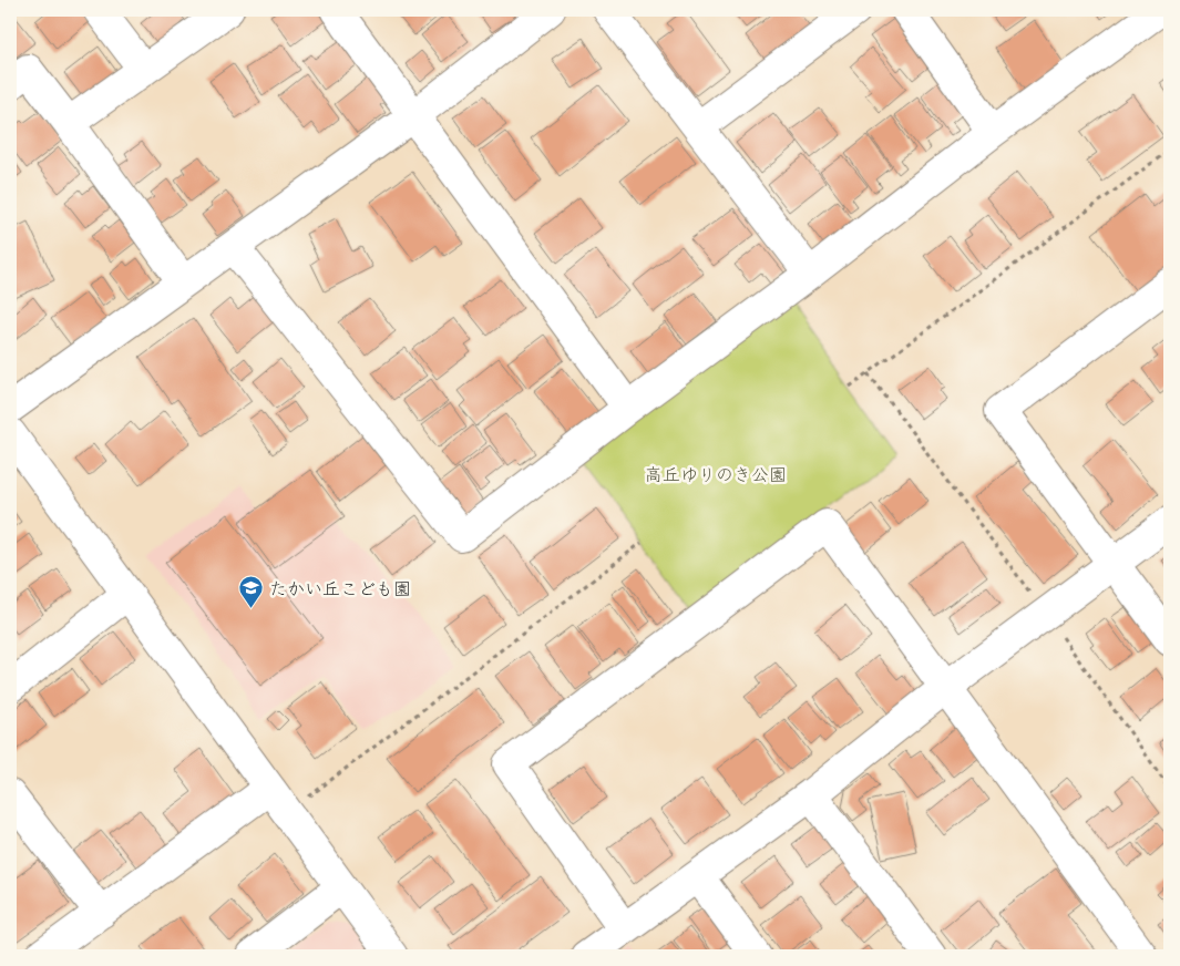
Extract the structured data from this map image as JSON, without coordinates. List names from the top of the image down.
{
  "parks": ["高丘ゆりのき公園"],
  "places": {
    "school or university": ["たかい丘こども園"]
  }
}
